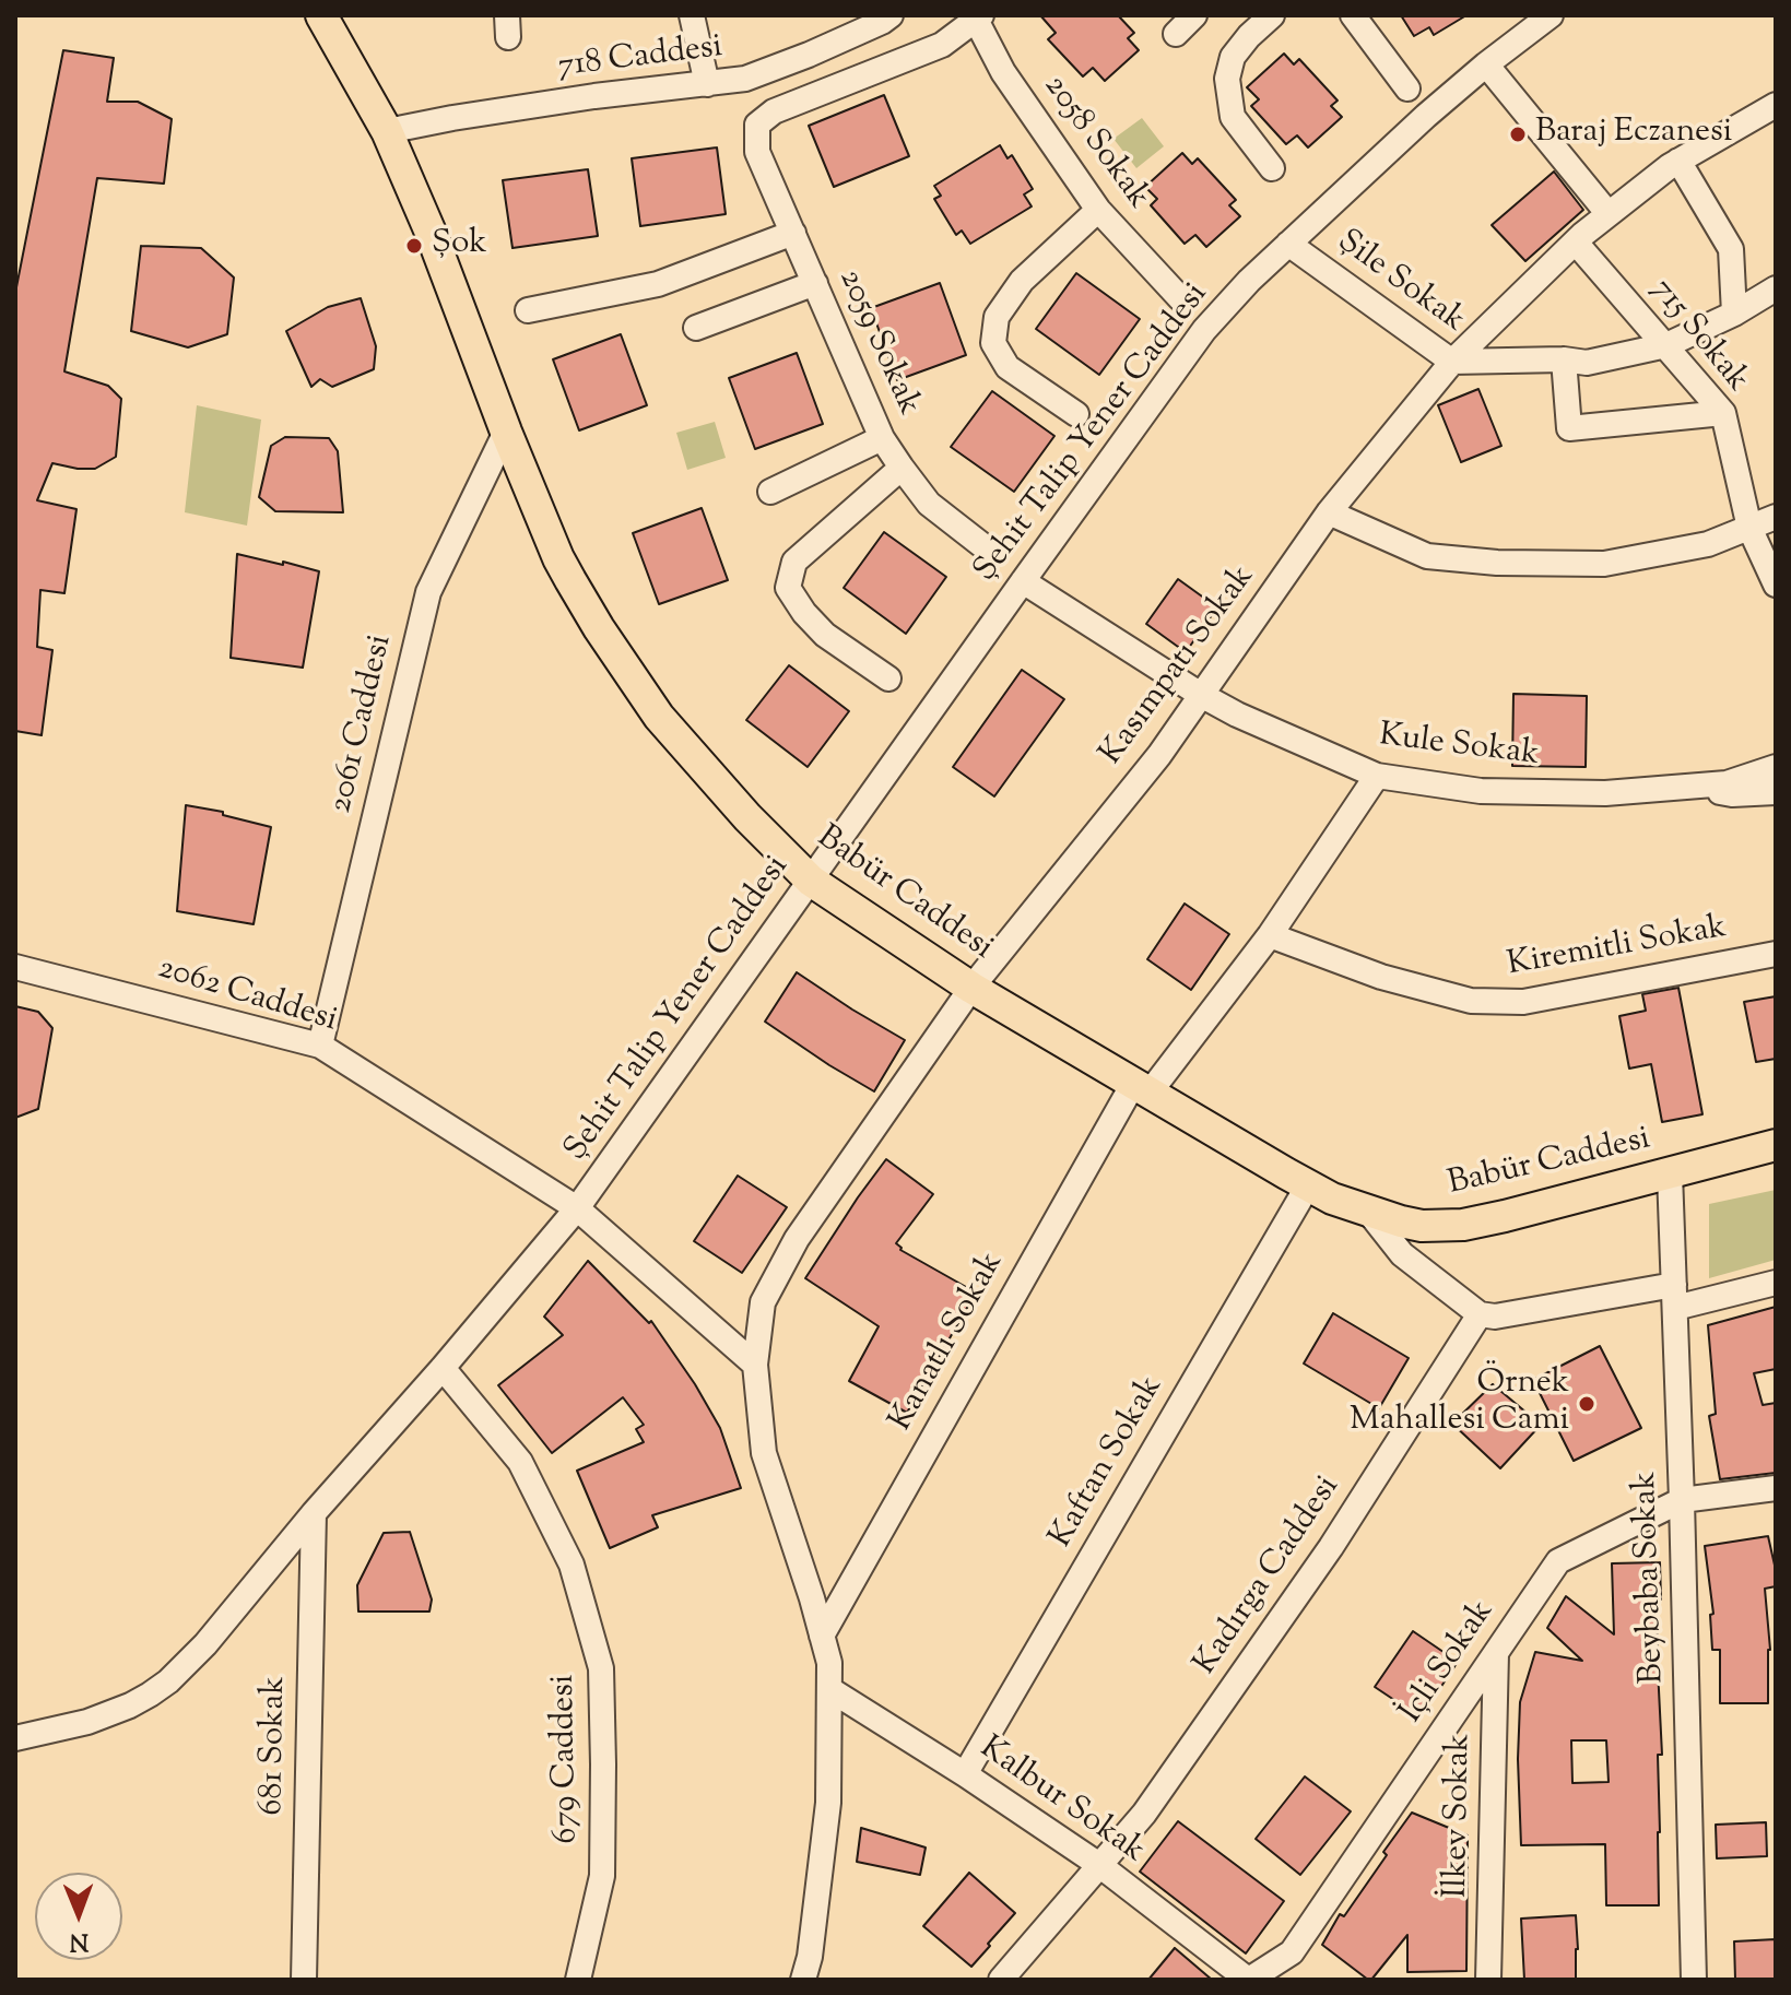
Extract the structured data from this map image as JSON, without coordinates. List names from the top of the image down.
{
  "streets": {
    "main road": ["Babür Caddesi"],
    "street": [
      "718 Caddesi",
      "2058 Sokak",
      "Şile Sokak",
      "715 Sokak",
      "2059 Sokak",
      "Şehit Talip Yener Caddesi",
      "Kasımpatı Sokak",
      "2061 Caddesi",
      "Kule Sokak",
      "Kiremitli Sokak",
      "2062 Caddesi",
      "Kanatlı Sokak",
      "Kaftan Sokak",
      "Kadırga Caddesi",
      "Beybaba Sokak",
      "İçli Sokak",
      "681 Sokak",
      "679 Caddesi",
      "Kalbur Sokak",
      "İlkev Sokak"
    ]
  },
  "crossings": [
    ["718 Caddesi", "Babür Caddesi"],
    ["2058 Sokak", "2059 Sokak"],
    ["Şile Sokak", "715 Sokak"],
    ["Şile Sokak", "Şehit Talip Yener Caddesi"],
    ["Şile Sokak", "Kasımpatı Sokak"],
    ["715 Sokak", "Kasımpatı Sokak"],
    ["Şehit Talip Yener Caddesi", "Kule Sokak"],
    ["Şehit Talip Yener Caddesi", "Babür Caddesi"],
    ["Şehit Talip Yener Caddesi", "2062 Caddesi"],
    ["Şehit Talip Yener Caddesi", "681 Sokak"],
    ["Şehit Talip Yener Caddesi", "679 Caddesi"],
    ["Kasımpatı Sokak", "Kule Sokak"],
    ["Kasımpatı Sokak", "Babür Caddesi"],
    ["Kasımpatı Sokak", "2062 Caddesi"],
    ["Kasımpatı Sokak", "Kanatlı Sokak"],
    ["Kasımpatı Sokak", "Kalbur Sokak"],
    ["2061 Caddesi", "Babür Caddesi"],
    ["2061 Caddesi", "2062 Caddesi"],
    ["Kule Sokak", "Kanatlı Sokak"],
    ["Babür Caddesi", "Kanatlı Sokak"],
    ["Babür Caddesi", "Kaftan Sokak"],
    ["Babür Caddesi", "Beybaba Sokak"],
    ["Kiremitli Sokak", "Kanatlı Sokak"],
    ["Kaftan Sokak", "Kalbur Sokak"],
    ["Kadırga Caddesi", "Kalbur Sokak"],
    ["Beybaba Sokak", "İçli Sokak"],
    ["İçli Sokak", "Kalbur Sokak"],
    ["İçli Sokak", "İlkev Sokak"]
  ],
  "places": ["Baraj Eczanesi", "Şok", "Örnek Mahallesi Cami"],
  "north": "bottom"
}
